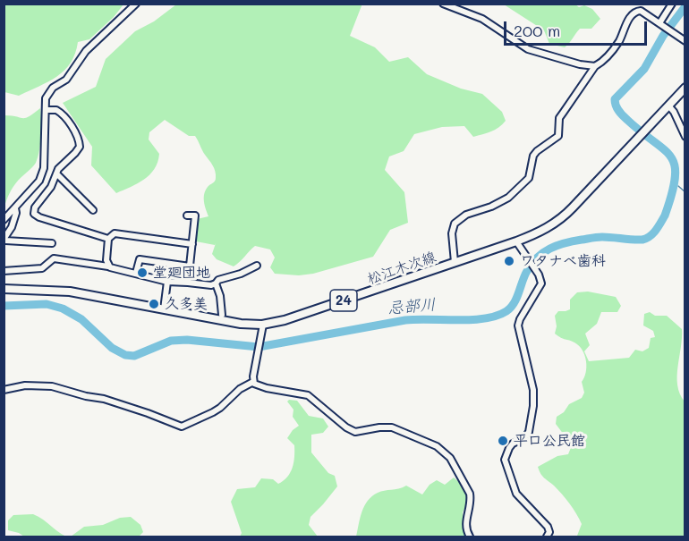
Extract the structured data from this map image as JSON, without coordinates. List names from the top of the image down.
{
  "streets": {
    "main road": ["松江木次線", "24"]
  },
  "water": ["忌部川"],
  "places": [
    "ワタナベ歯科",
    "堂廻団地",
    "久多美",
    "平口公民館"
  ],
  "scale_bar": "200 m"
}
